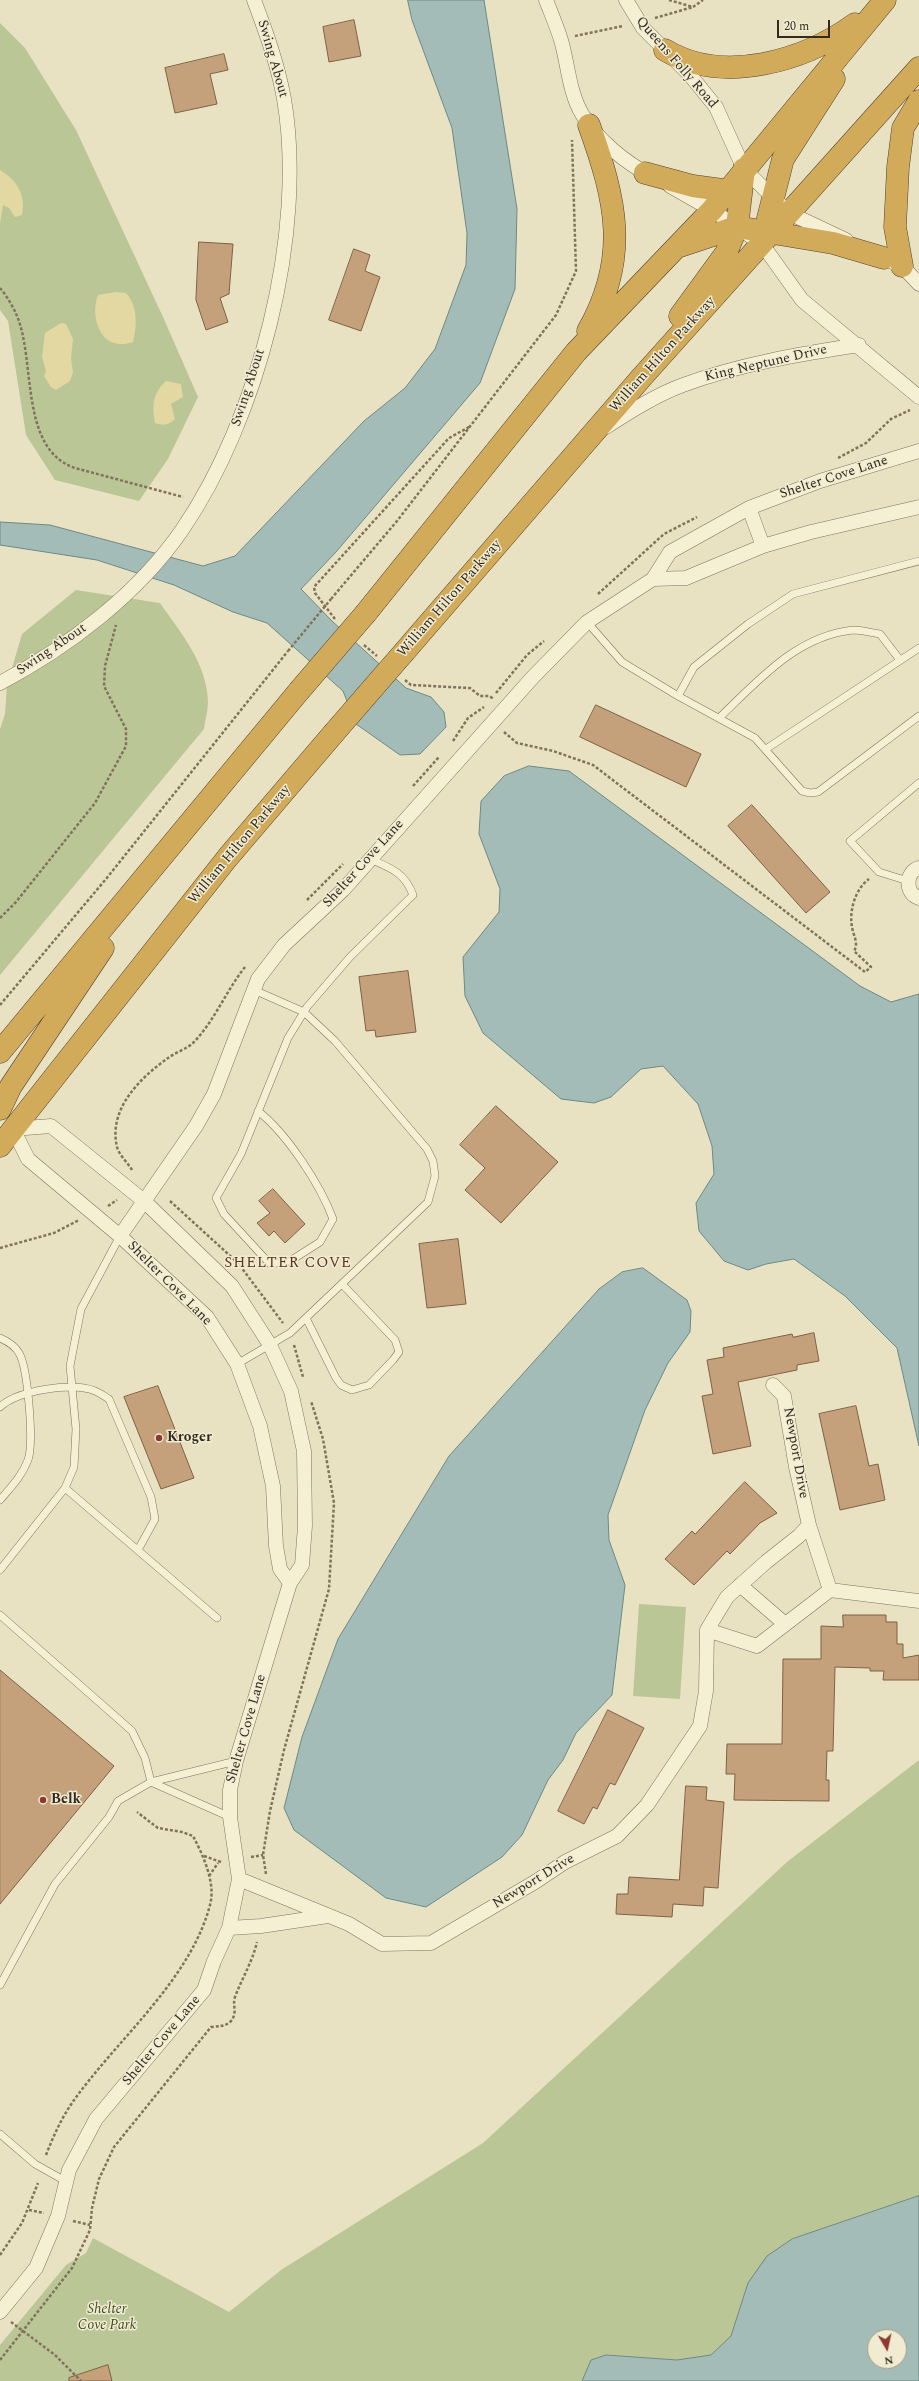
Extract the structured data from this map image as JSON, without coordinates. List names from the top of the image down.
{
  "streets": {
    "highway": ["William Hilton Parkway"],
    "street": [
      "Swing About",
      "Queens Folly Road",
      "King Neptune Drive",
      "Shelter Cove Lane",
      "Newport Drive"
    ]
  },
  "crossings": [
    ["William Hilton Parkway", "King Neptune Drive"],
    ["William Hilton Parkway", "Shelter Cove Lane"],
    ["Shelter Cove Lane", "Newport Drive"]
  ],
  "districts": ["SHELTER COVE"],
  "parks": ["Shelter Cove Park"],
  "places": ["Kroger", "Belk"],
  "scale_bar": "20 m",
  "north": "bottom"
}
